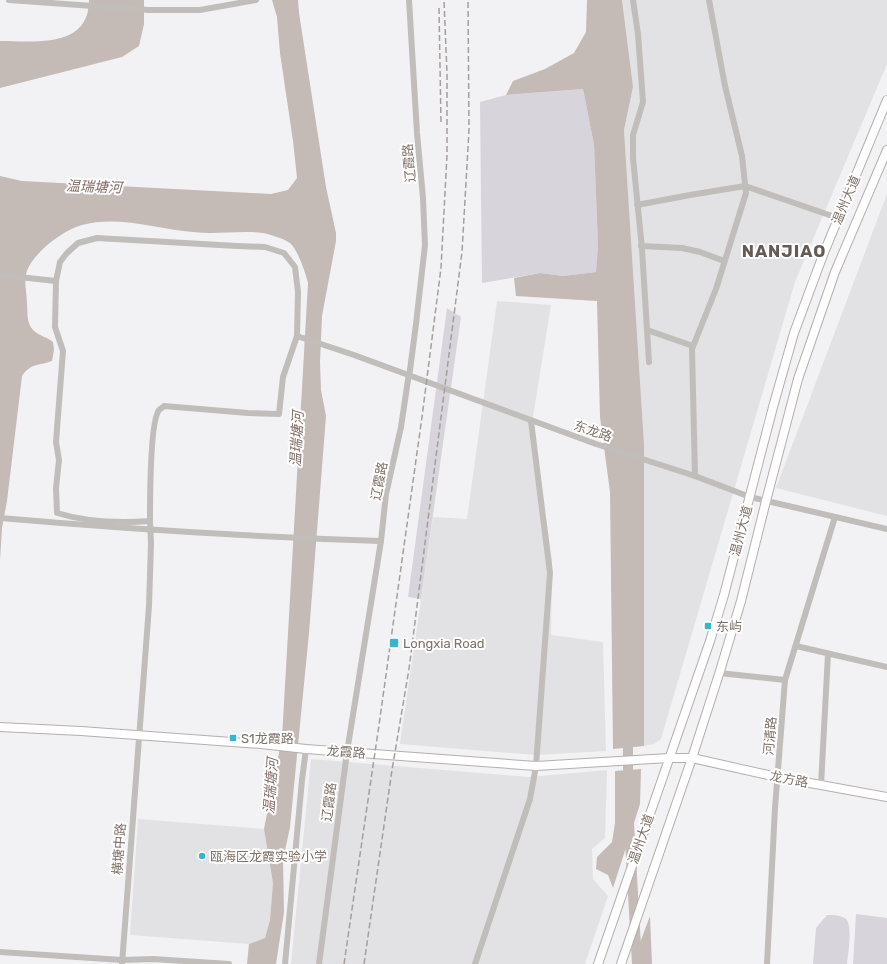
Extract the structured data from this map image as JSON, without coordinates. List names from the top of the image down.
{
  "streets": {
    "main road": ["温州大道", "龙霞路", "龙方路"],
    "street": [
      "辽霞路",
      "东龙路",
      "河清路",
      "横塘中路"
    ]
  },
  "crossings": [
    ["辽霞路", "龙霞路"],
    ["温州大道", "东龙路"],
    ["温州大道", "龙霞路"],
    ["温州大道", "龙方路"],
    ["东龙路", "河清路"],
    ["东龙路", "横塘中路"],
    ["河清路", "龙方路"],
    ["龙霞路", "龙方路"],
    ["龙霞路", "横塘中路"]
  ],
  "districts": ["NANJIAO"],
  "water": ["温瑞塘河"],
  "places": {
    "transit": ["东屿", "Longxia Road", "S1龙霞路"],
    "other": ["瓯海区龙霞实验小学"]
  }
}
